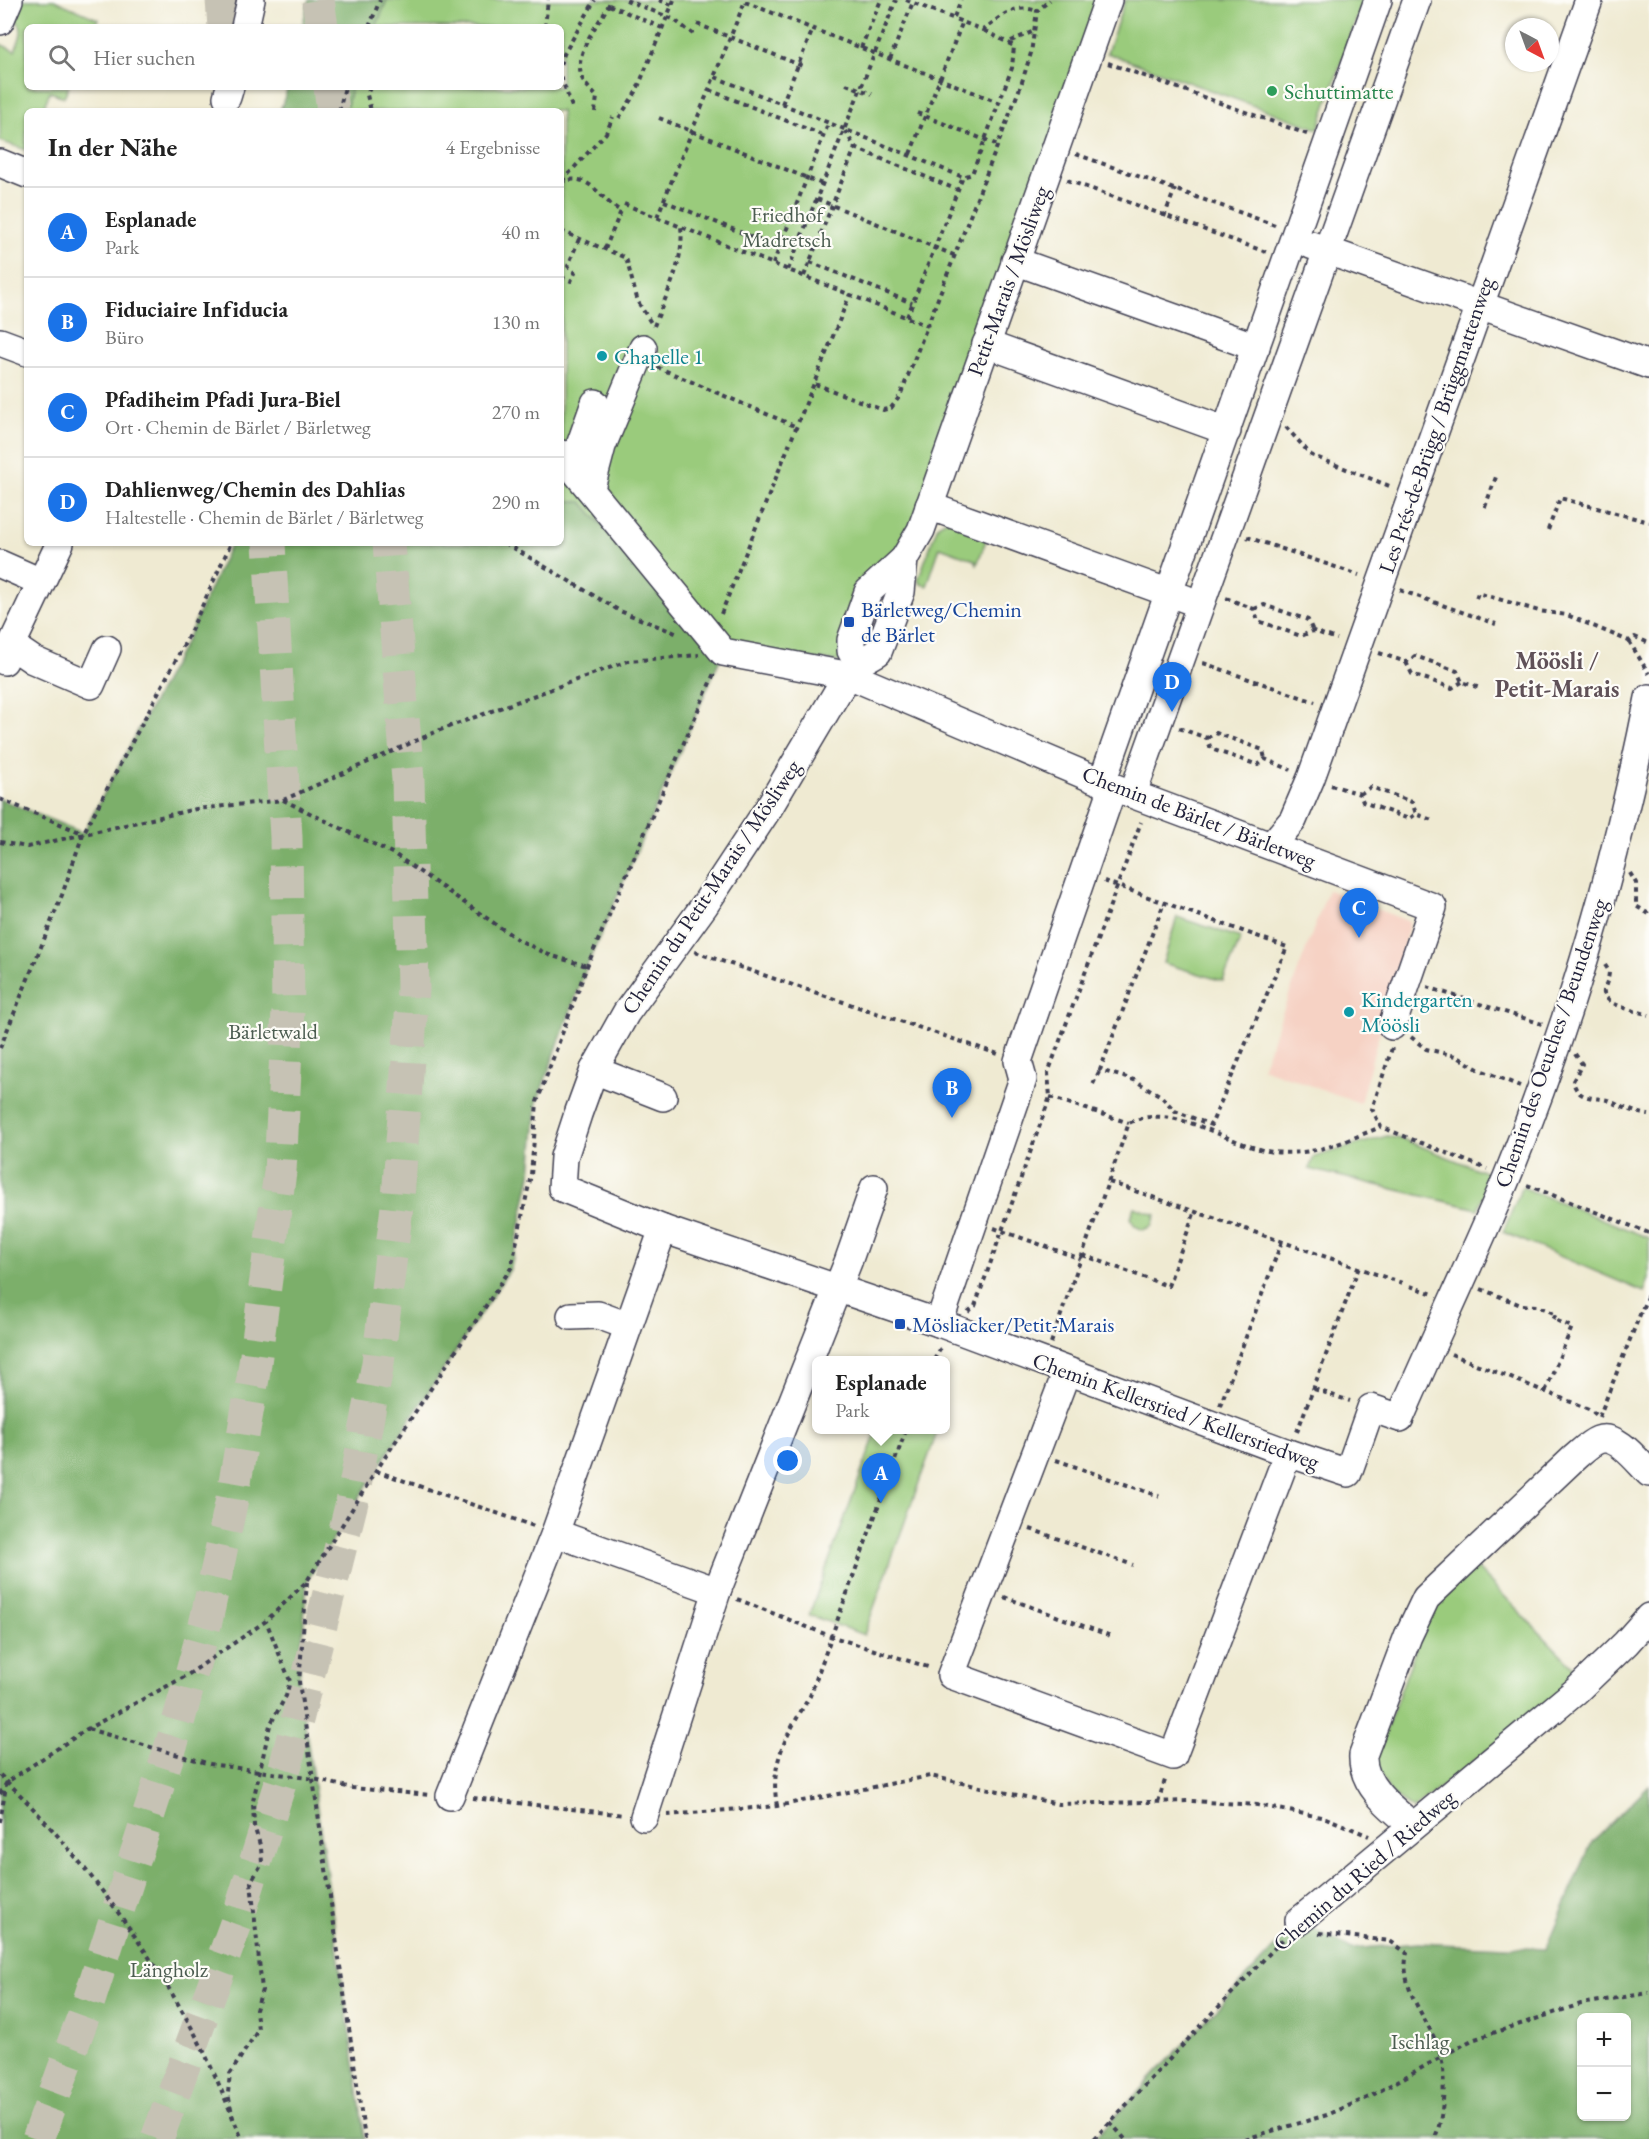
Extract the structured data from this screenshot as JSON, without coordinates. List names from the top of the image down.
{
  "streets": {
    "street": [
      "Petit-Marais / Mösliweg",
      "Les Prés-de-Brügg / Brüggmattenweg",
      "Chemin de Bärlet / Bärletweg",
      "Chemin du Petit-Marais / Mösliweg",
      "Chemin des Oeuches / Beundenweg",
      "Chemin Kellersried / Kellersriedweg",
      "Chemin du Ried / Riedweg"
    ]
  },
  "crossings": [
    ["Petit-Marais / Mösliweg", "Chemin de Bärlet / Bärletweg"],
    ["Petit-Marais / Mösliweg", "Chemin du Petit-Marais / Mösliweg"],
    ["Les Prés-de-Brügg / Brüggmattenweg", "Chemin de Bärlet / Bärletweg"],
    ["Chemin de Bärlet / Bärletweg", "Chemin du Petit-Marais / Mösliweg"],
    ["Chemin du Petit-Marais / Mösliweg", "Chemin Kellersried / Kellersriedweg"],
    ["Chemin des Oeuches / Beundenweg", "Chemin Kellersried / Kellersriedweg"]
  ],
  "districts": ["Möösli / Petit-Marais"],
  "parks": [
    "Friedhof Madretsch",
    "Bärletwald",
    "Längholz",
    "Ischlag"
  ],
  "places": {
    "other": ["Schuttimatte", "Chapelle 1", "Kindergarten Möösli"],
    "transit": ["Bärletweg/Chemin de Bärlet", "Mösliacker/Petit-Marais"]
  },
  "north": "bottom right",
  "page": {
    "search": "Hier suchen",
    "heading": ["In der Nähe", "4 Ergebnisse"],
    "list": [
      {
        "mark": "A",
        "name": "Esplanade",
        "note": "Park",
        "value": "40 m"
      },
      {
        "mark": "B",
        "name": "Fiduciaire Infiducia",
        "note": "Büro",
        "value": "130 m"
      },
      {
        "mark": "C",
        "name": "Pfadiheim Pfadi Jura-Biel",
        "note": "Ort · Chemin de Bärlet / Bärletweg",
        "value": "270 m"
      },
      {
        "mark": "D",
        "name": "Dahlienweg/Chemin des Dahlias",
        "note": "Haltestelle · Chemin de Bärlet / Bärletweg",
        "value": "290 m"
      }
    ],
    "pins": [
      "D",
      "C",
      "B",
      "A"
    ],
    "popup": ["Esplanade", "Park"],
    "map_buttons": ["+", "−"]
  }
}
